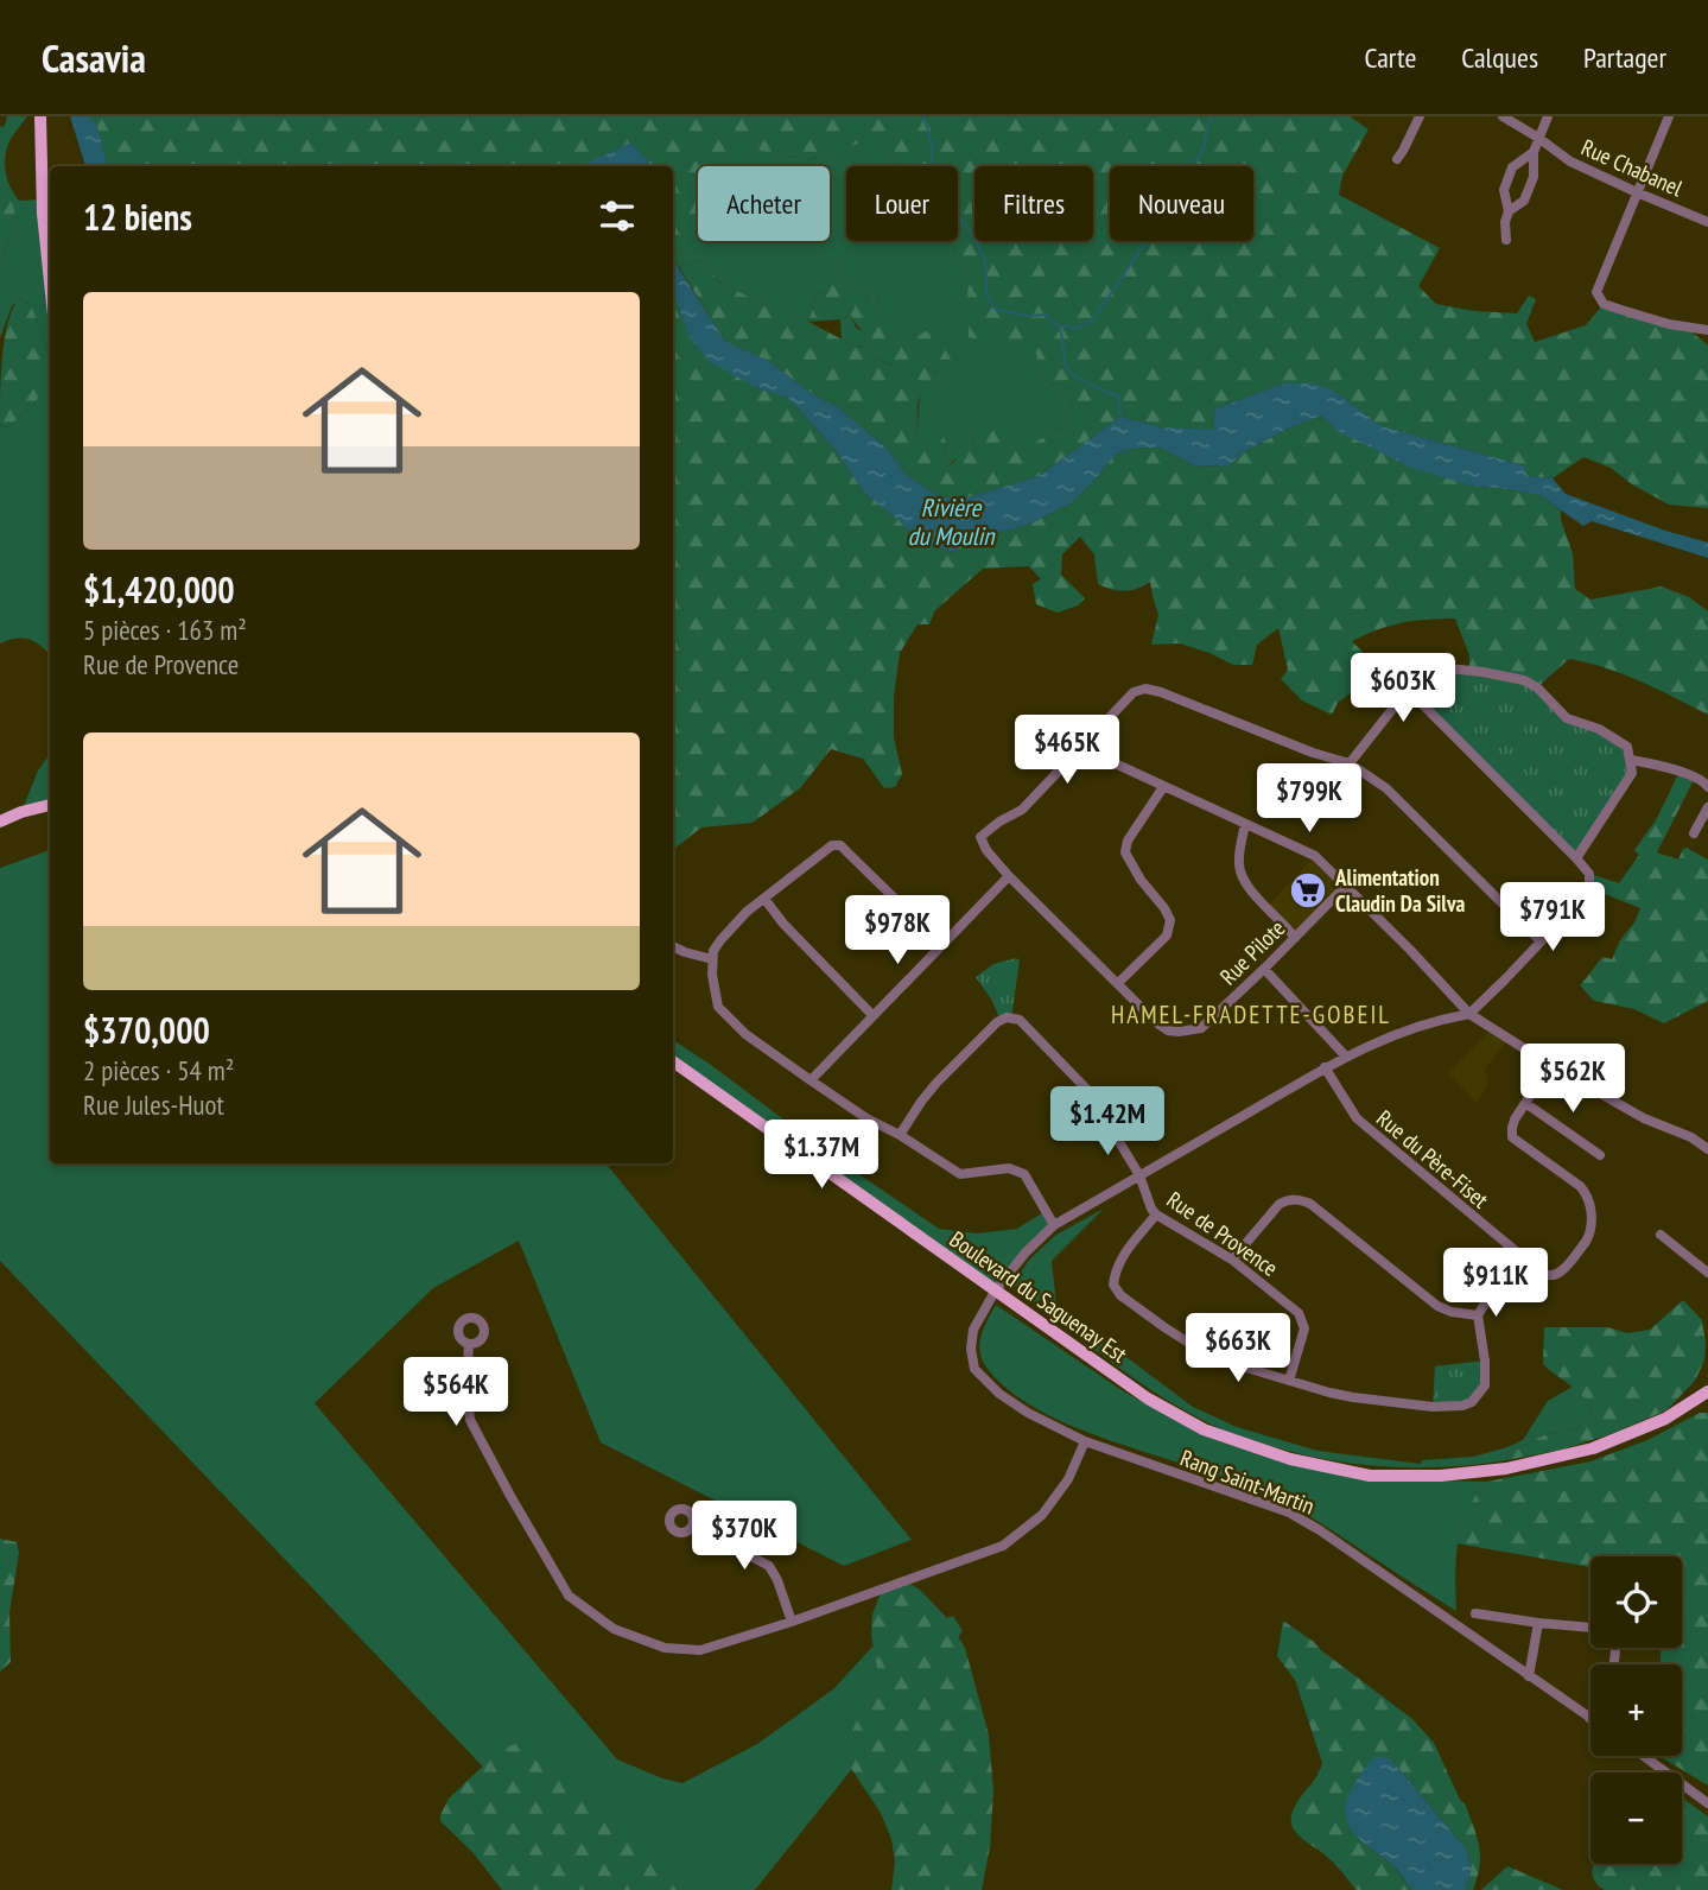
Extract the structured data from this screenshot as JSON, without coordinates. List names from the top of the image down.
{
  "streets": {
    "main road": ["Boulevard du Saguenay Est"],
    "street": [
      "Rue Chabanel",
      "Rue Pilote",
      "Rue du Père-Fiset",
      "Rue de Provence",
      "Rang Saint-Martin"
    ]
  },
  "crossings": [
    ["Rue du Père-Fiset", "Rang Saint-Martin"],
    ["Rue de Provence", "Rang Saint-Martin"],
    ["Boulevard du Saguenay Est", "Rang Saint-Martin"]
  ],
  "districts": ["HAMEL-FRADETTE-GOBEIL"],
  "water": ["Rivière du Moulin"],
  "places": {
    "supermarket": ["Alimentation Claudin Da Silva"]
  },
  "page": {
    "header": "Casavia",
    "nav": ["Carte", "Calques", "Partager"],
    "chip": [
      "Acheter",
      "Louer",
      "Filtres",
      "Nouveau"
    ],
    "heading": "12 biens",
    "list": [
      {
        "name": "$1,420,000",
        "note": "5 pièces · 163 m² · Rue de Provence"
      },
      {
        "name": "$370,000",
        "note": "2 pièces · 54 m² · Rue Jules-Huot"
      }
    ],
    "price": [
      "$603K",
      "$465K",
      "$799K",
      "$791K",
      "$978K",
      "$562K",
      "$1.42M",
      "$1.37M",
      "$911K",
      "$663K",
      "$564K",
      "$370K"
    ],
    "map_buttons": ["+", "−"]
  }
}
